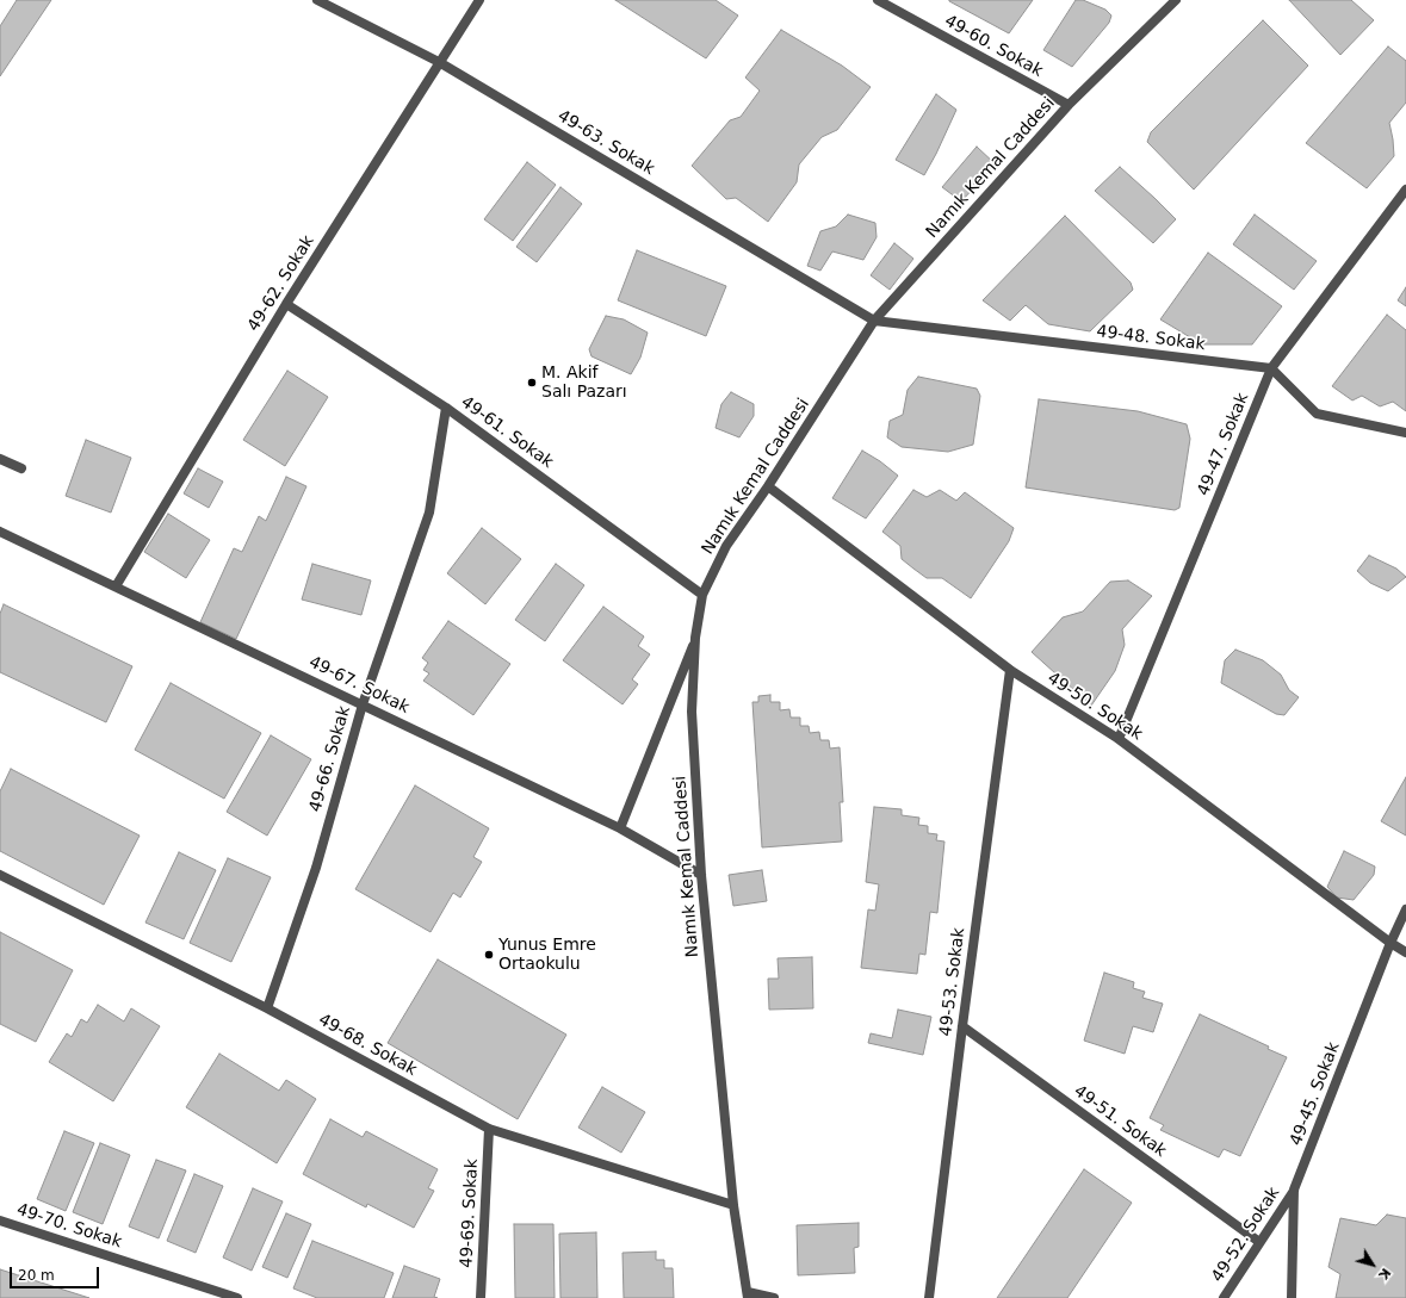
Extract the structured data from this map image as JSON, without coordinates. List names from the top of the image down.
{
  "streets": {
    "street": [
      "49-60. Sokak",
      "49-63. Sokak",
      "Namık Kemal Caddesi",
      "49-62. Sokak",
      "49-48. Sokak",
      "49-61. Sokak",
      "49-47. Sokak",
      "49-67. Sokak",
      "49-50. Sokak",
      "49-66. Sokak",
      "49-53. Sokak",
      "49-68. Sokak",
      "49-45. Sokak",
      "49-51. Sokak",
      "49-69. Sokak",
      "49-70. Sokak",
      "49-52. Sokak"
    ]
  },
  "crossings": [
    ["49-60. Sokak", "Namık Kemal Caddesi"],
    ["49-63. Sokak", "Namık Kemal Caddesi"],
    ["49-63. Sokak", "49-62. Sokak"],
    ["49-63. Sokak", "49-48. Sokak"],
    ["Namık Kemal Caddesi", "49-48. Sokak"],
    ["Namık Kemal Caddesi", "49-61. Sokak"],
    ["Namık Kemal Caddesi", "49-67. Sokak"],
    ["Namık Kemal Caddesi", "49-50. Sokak"],
    ["Namık Kemal Caddesi", "49-68. Sokak"],
    ["49-62. Sokak", "49-61. Sokak"],
    ["49-62. Sokak", "49-67. Sokak"],
    ["49-48. Sokak", "49-47. Sokak"],
    ["49-61. Sokak", "49-66. Sokak"],
    ["49-47. Sokak", "49-50. Sokak"],
    ["49-67. Sokak", "49-66. Sokak"],
    ["49-50. Sokak", "49-53. Sokak"],
    ["49-50. Sokak", "49-45. Sokak"],
    ["49-66. Sokak", "49-68. Sokak"],
    ["49-53. Sokak", "49-51. Sokak"],
    ["49-68. Sokak", "49-69. Sokak"],
    ["49-45. Sokak", "49-52. Sokak"],
    ["49-51. Sokak", "49-52. Sokak"]
  ],
  "places": ["M. Akif Salı Pazarı", "Yunus Emre Ortaokulu"],
  "scale_bar": "20 m",
  "north": "bottom right"
}
